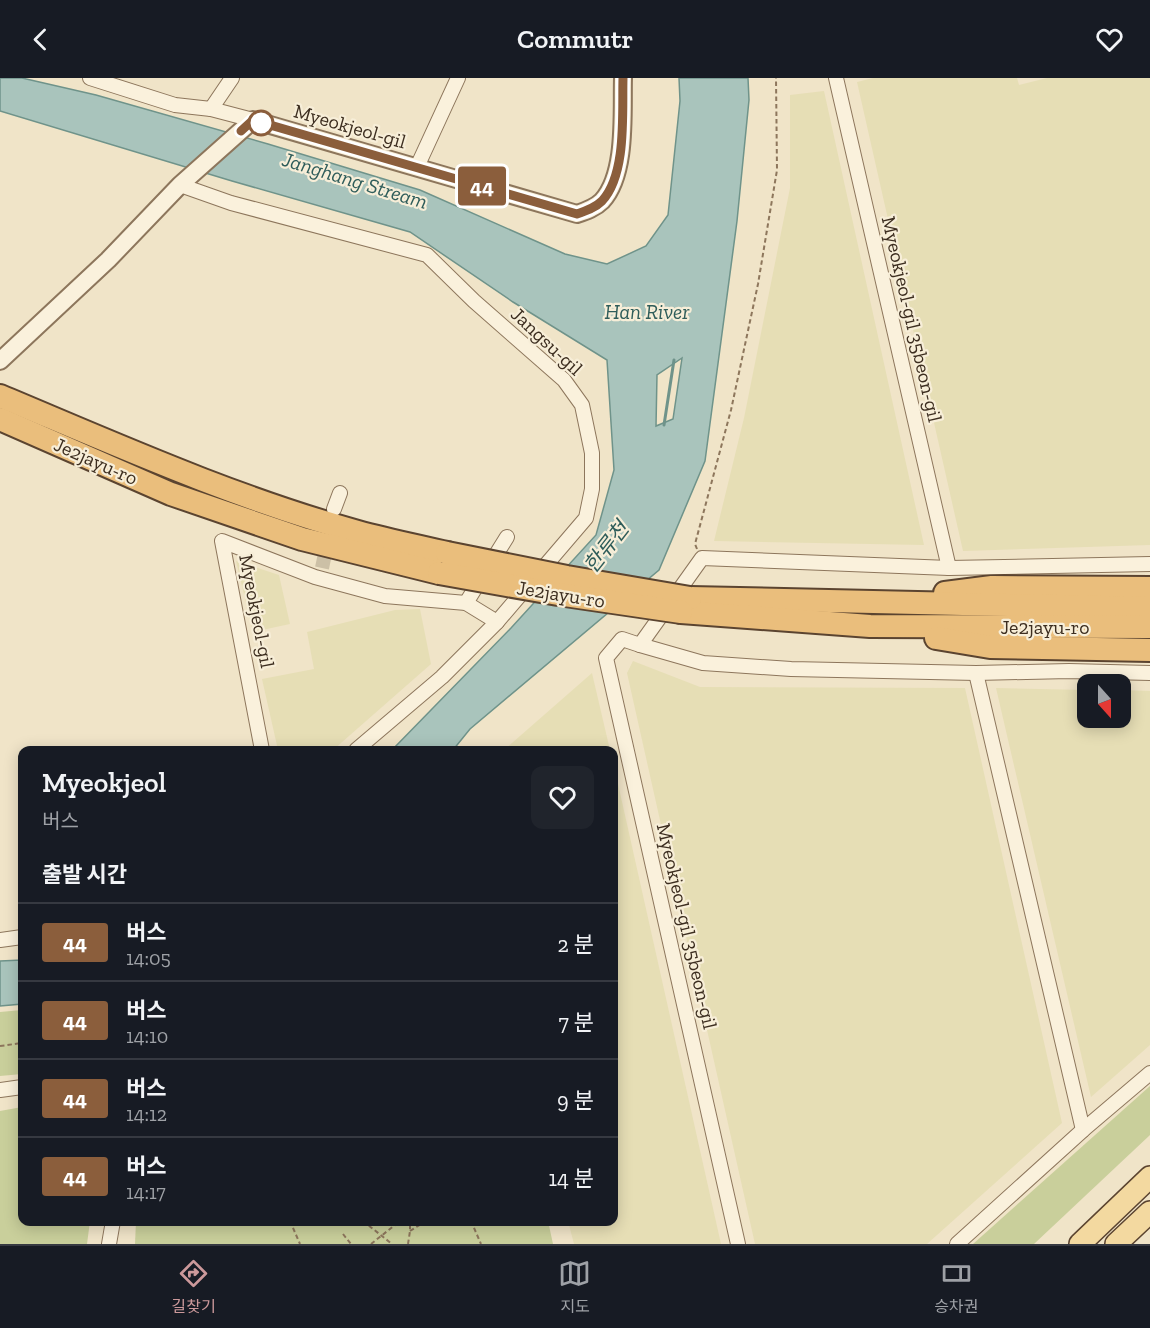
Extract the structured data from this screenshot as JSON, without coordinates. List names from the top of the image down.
{
  "streets": {
    "highway": ["Je2jayu-ro"],
    "street": ["Myeokjeol-gil", "Myeokjeol-gil 35beon-gil", "Jangsu-gil"]
  },
  "water": ["Janghang Stream", "Han River", "한류천"],
  "lines": ["bus line 44"],
  "north": "bottom",
  "page": {
    "header": "Commutr",
    "on_map": "44",
    "heading": [
      ["Myeokjeol", "버스"],
      "출발 시간"
    ],
    "list": [
      {
        "mark": "44",
        "name": "버스",
        "note": "14:05",
        "value": "2 분"
      },
      {
        "mark": "44",
        "name": "버스",
        "note": "14:10",
        "value": "7 분"
      },
      {
        "mark": "44",
        "name": "버스",
        "note": "14:12",
        "value": "9 분"
      },
      {
        "mark": "44",
        "name": "버스",
        "note": "14:17",
        "value": "14 분"
      }
    ],
    "tabs": ["길찾기", "지도", "승차권"]
  }
}
